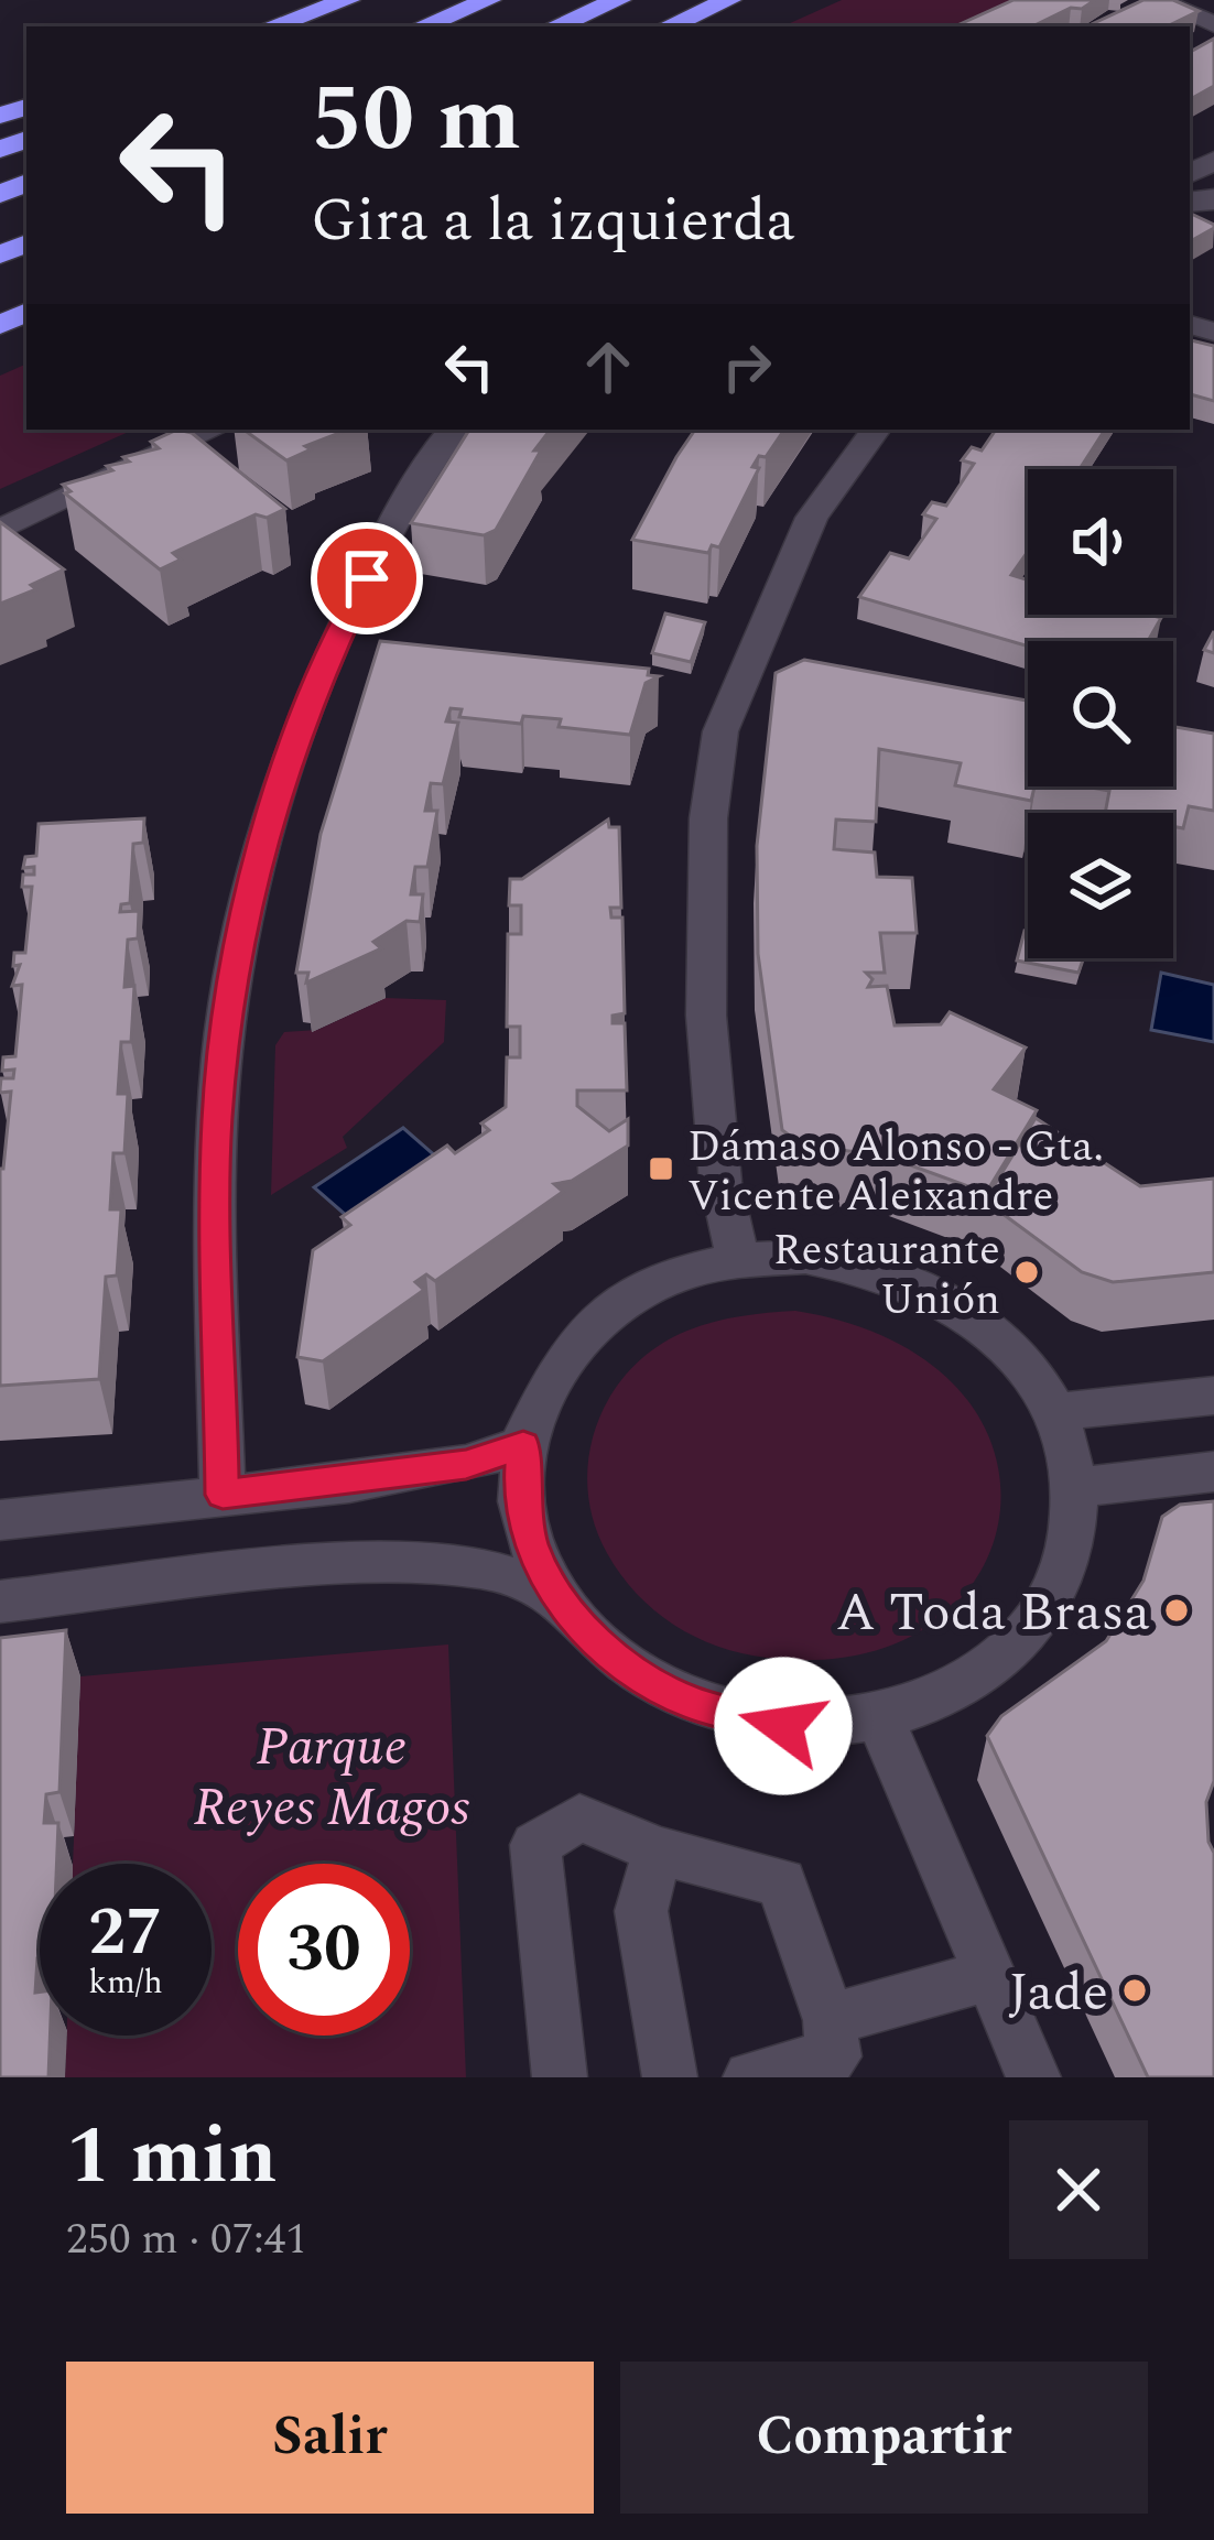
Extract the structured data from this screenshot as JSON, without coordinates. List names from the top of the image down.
{
  "parks": ["Parque Reyes Magos"],
  "places": {
    "transit": ["Dámaso Alonso - Gta. Vicente Aleixandre"],
    "other": ["Restaurante Unión", "A Toda Brasa", "Jade"]
  },
  "page": {
    "turn": ["50 m", "Gira a la izquierda"],
    "speed": "27 km/h",
    "limit": "30",
    "heading": ["1 min", "250 m · 07:41"],
    "buttons": ["Salir", "Compartir"]
  }
}
